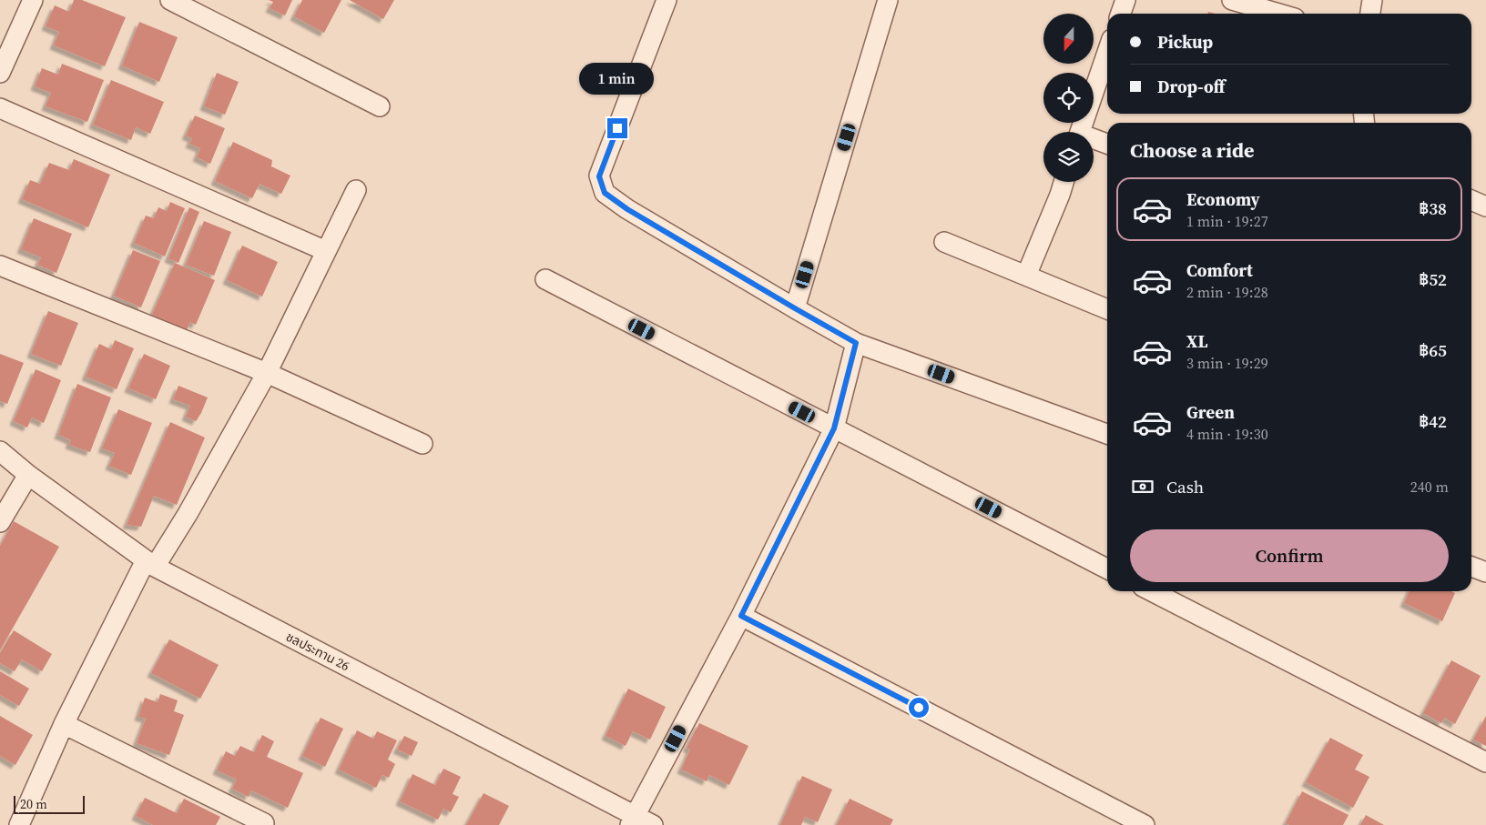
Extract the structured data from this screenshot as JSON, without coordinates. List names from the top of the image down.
{
  "streets": {
    "street": ["ชลประทาน 26"]
  },
  "scale_bar": "20 m",
  "north": "bottom",
  "page": {
    "banner": ["Pickup", "Drop-off"],
    "bubble": "1 min",
    "heading": "Choose a ride",
    "list": [
      {
        "name": "Economy",
        "note": "1 min · 19:27",
        "value": "฿38"
      },
      {
        "name": "Comfort",
        "note": "2 min · 19:28",
        "value": "฿52"
      },
      {
        "name": "XL",
        "note": "3 min · 19:29",
        "value": "฿65"
      },
      {
        "name": "Green",
        "note": "4 min · 19:30",
        "value": "฿42"
      }
    ],
    "pay": ["Cash", "240 m"],
    "buttons": "Confirm",
    "scale": "20 m"
  }
}
